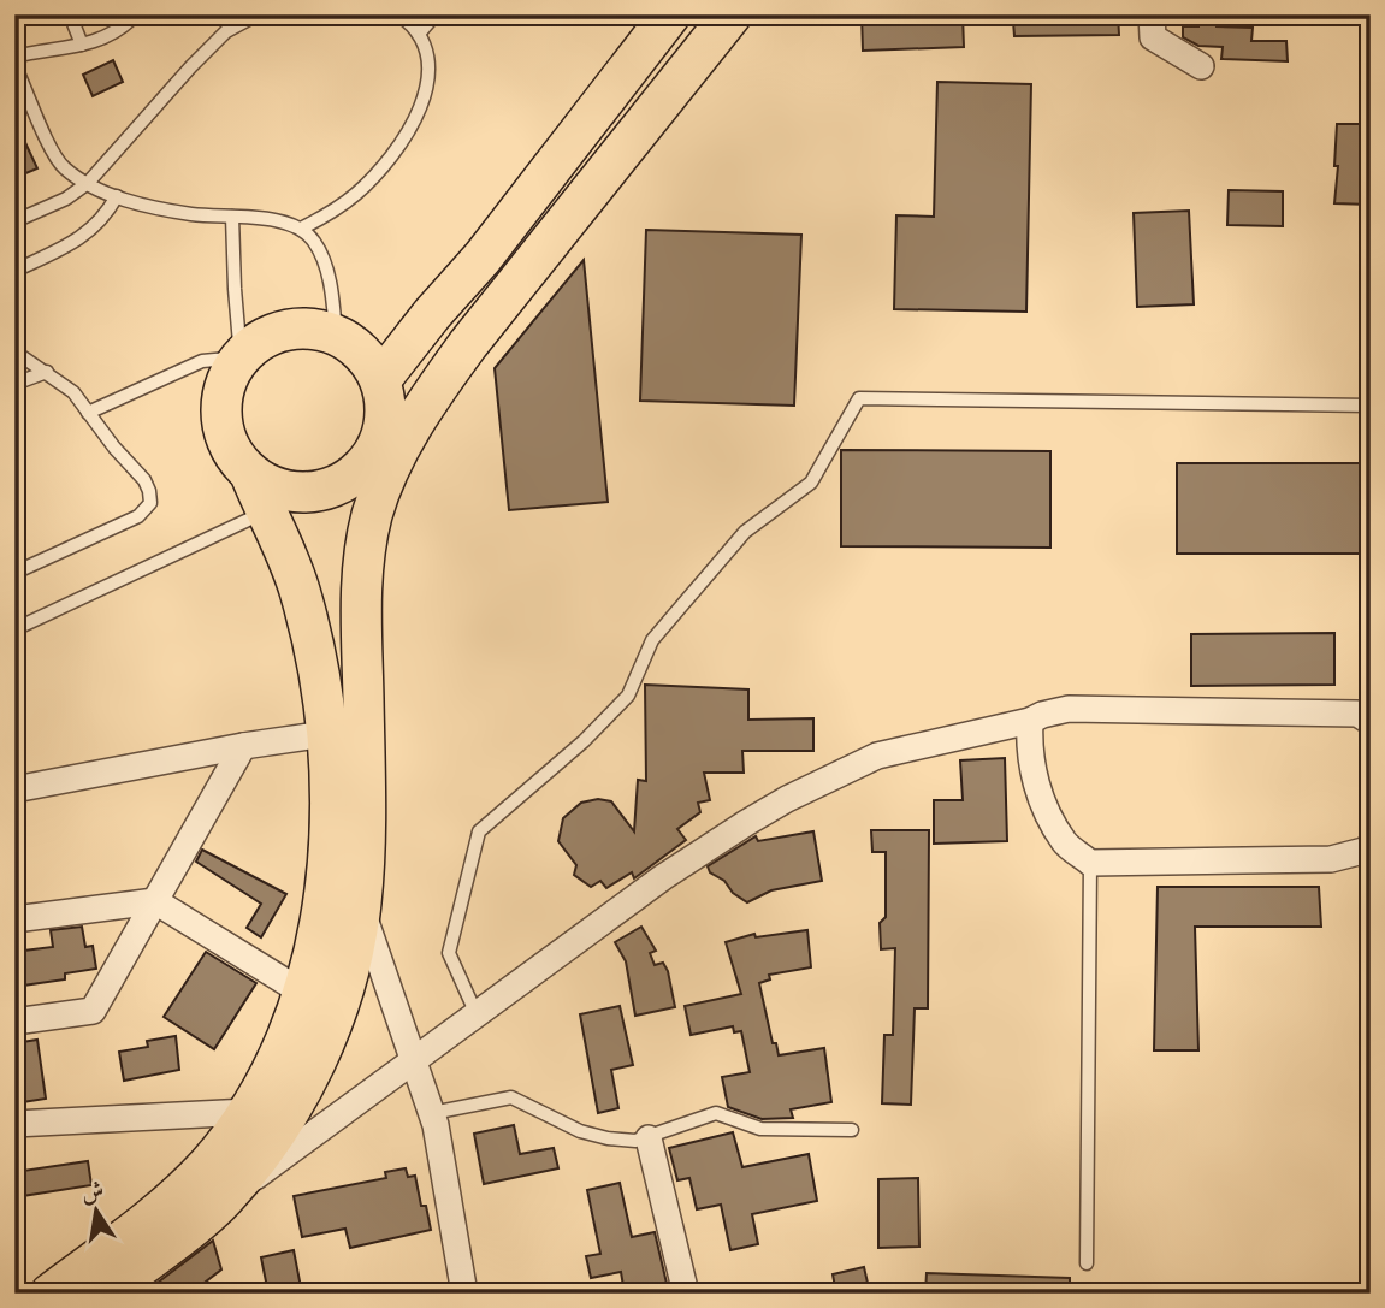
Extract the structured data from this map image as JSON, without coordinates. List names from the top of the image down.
{
  "north": "top"
}
